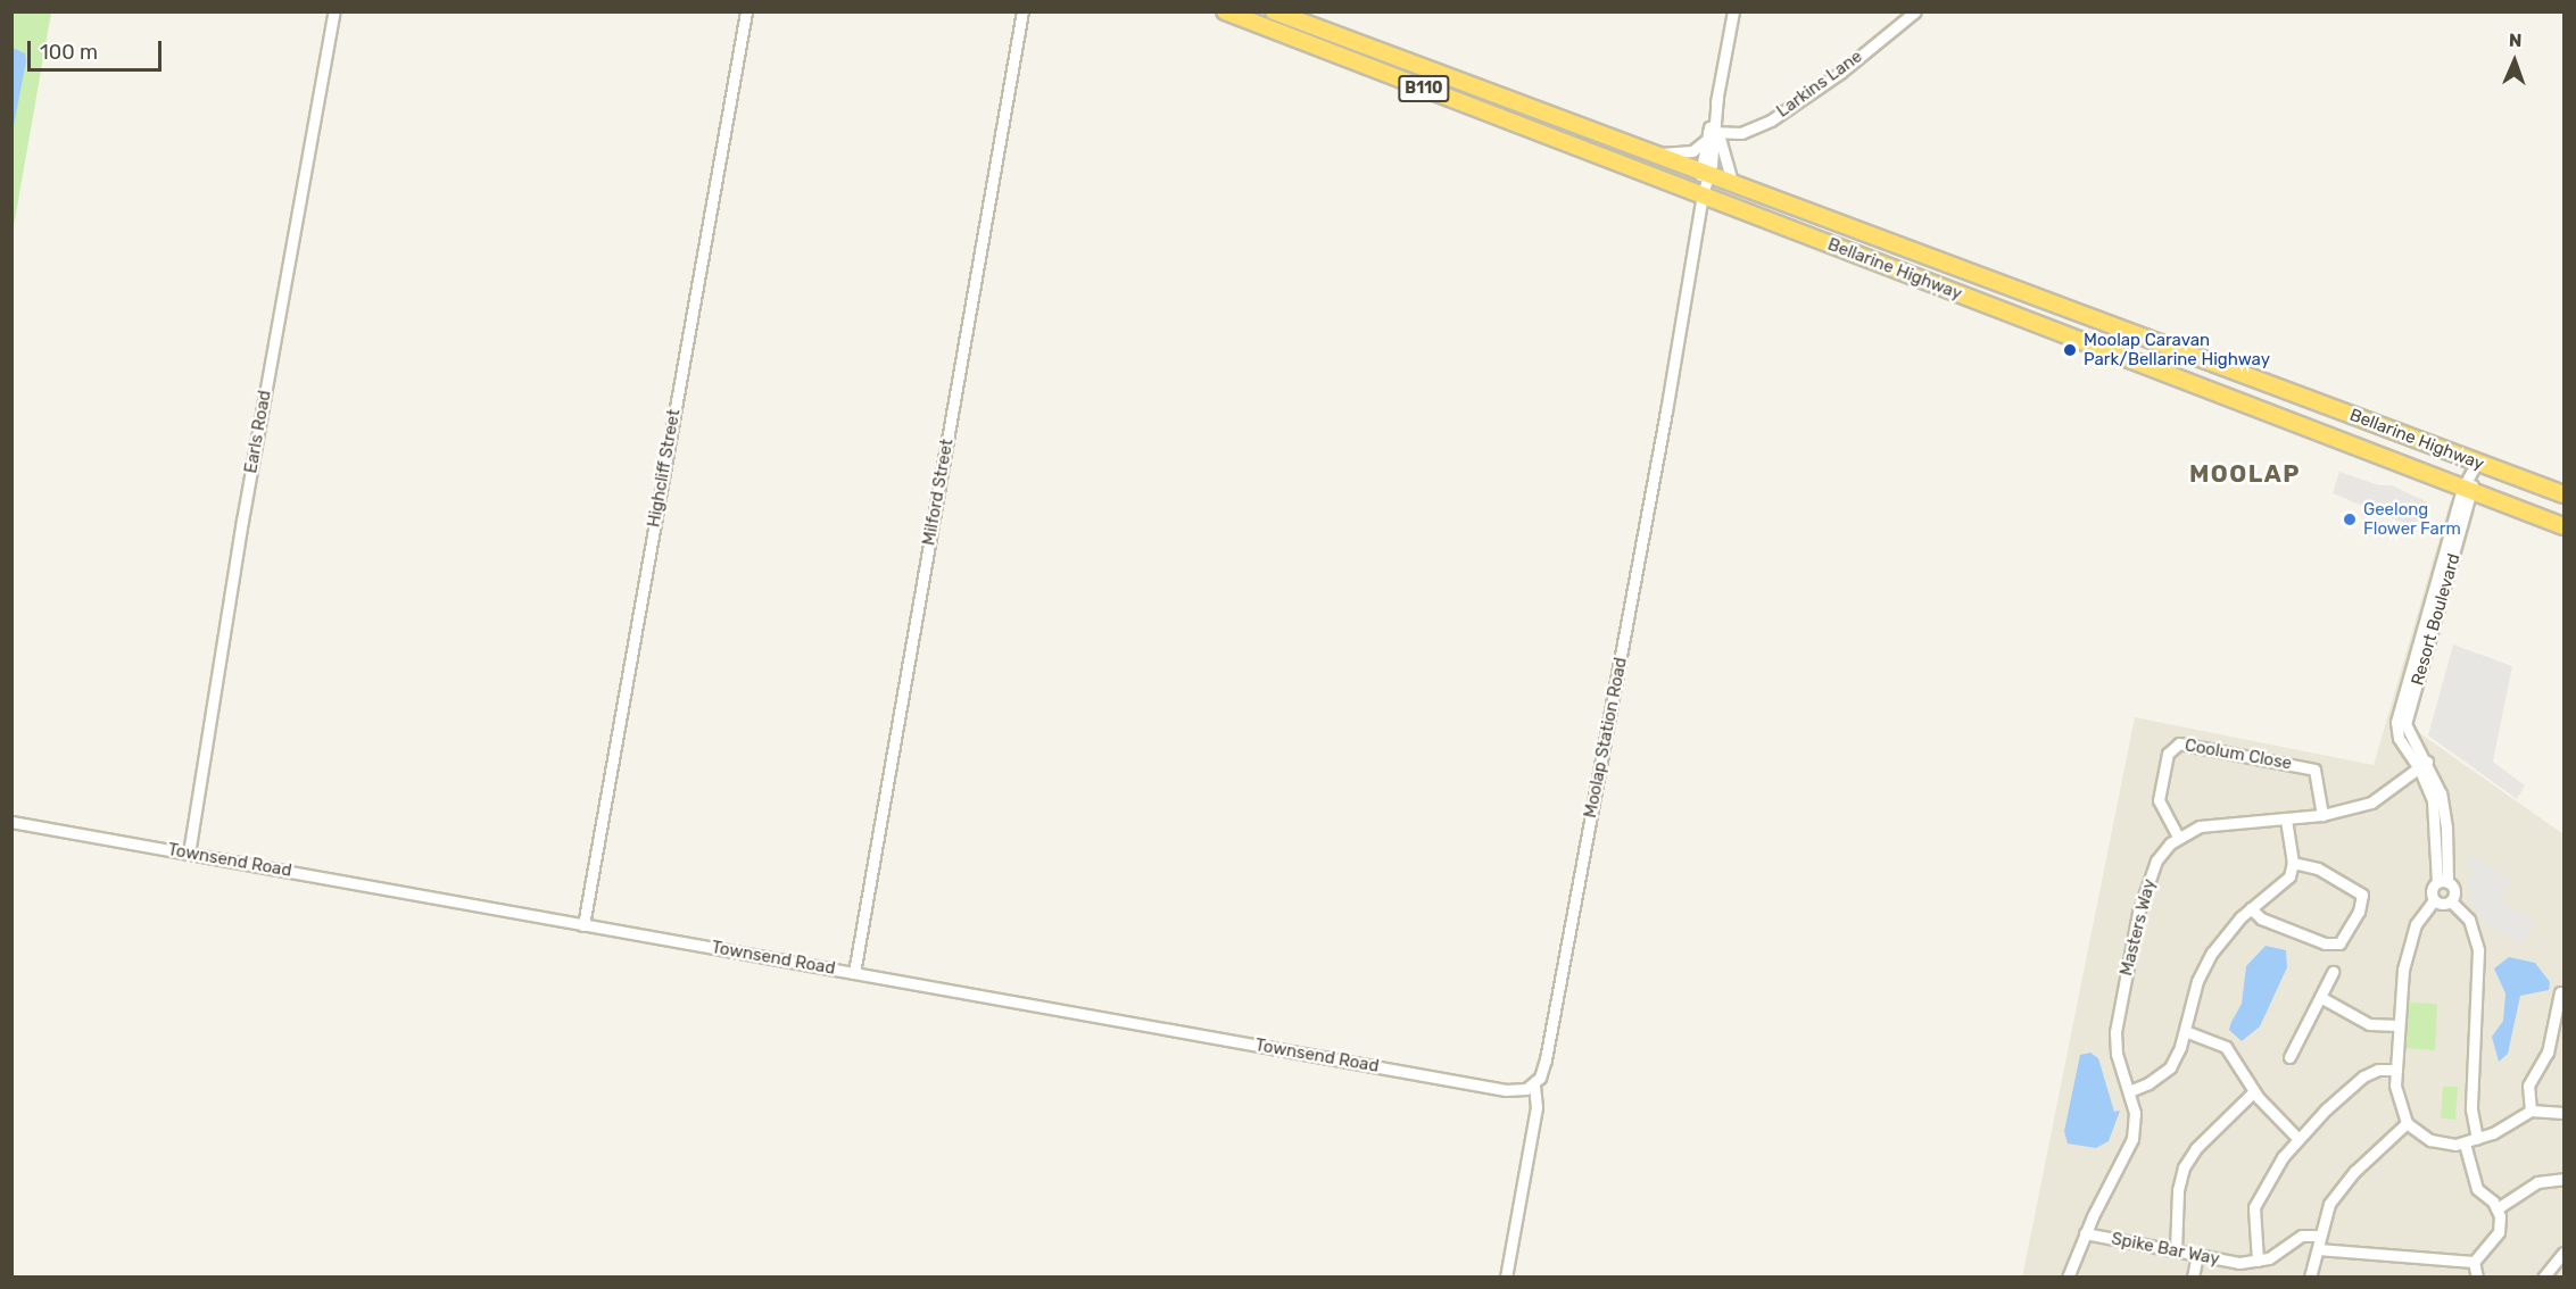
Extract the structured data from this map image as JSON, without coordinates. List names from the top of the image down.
{
  "streets": {
    "highway": ["B110", "Bellarine Highway"],
    "street": [
      "Larkins Lane",
      "Earls Road",
      "Highcliff Street",
      "Milford Street",
      "Resort Boulevard",
      "Moolap Station Road",
      "Coolum Close",
      "Townsend Road",
      "Masters Way",
      "Spike Bar Way"
    ]
  },
  "crossings": [
    ["Larkins Lane", "Bellarine Highway"],
    ["Larkins Lane", "Moolap Station Road"],
    ["Bellarine Highway", "Resort Boulevard"],
    ["Bellarine Highway", "Moolap Station Road"],
    ["Earls Road", "Townsend Road"],
    ["Highcliff Street", "Townsend Road"],
    ["Milford Street", "Townsend Road"],
    ["Resort Boulevard", "Masters Way"],
    ["Moolap Station Road", "Townsend Road"],
    ["Coolum Close", "Masters Way"],
    ["Masters Way", "Spike Bar Way"]
  ],
  "districts": ["MOOLAP"],
  "places": ["Moolap Caravan Park/Bellarine Highway", "Geelong Flower Farm"],
  "scale_bar": "100 m",
  "north": "top"
}
